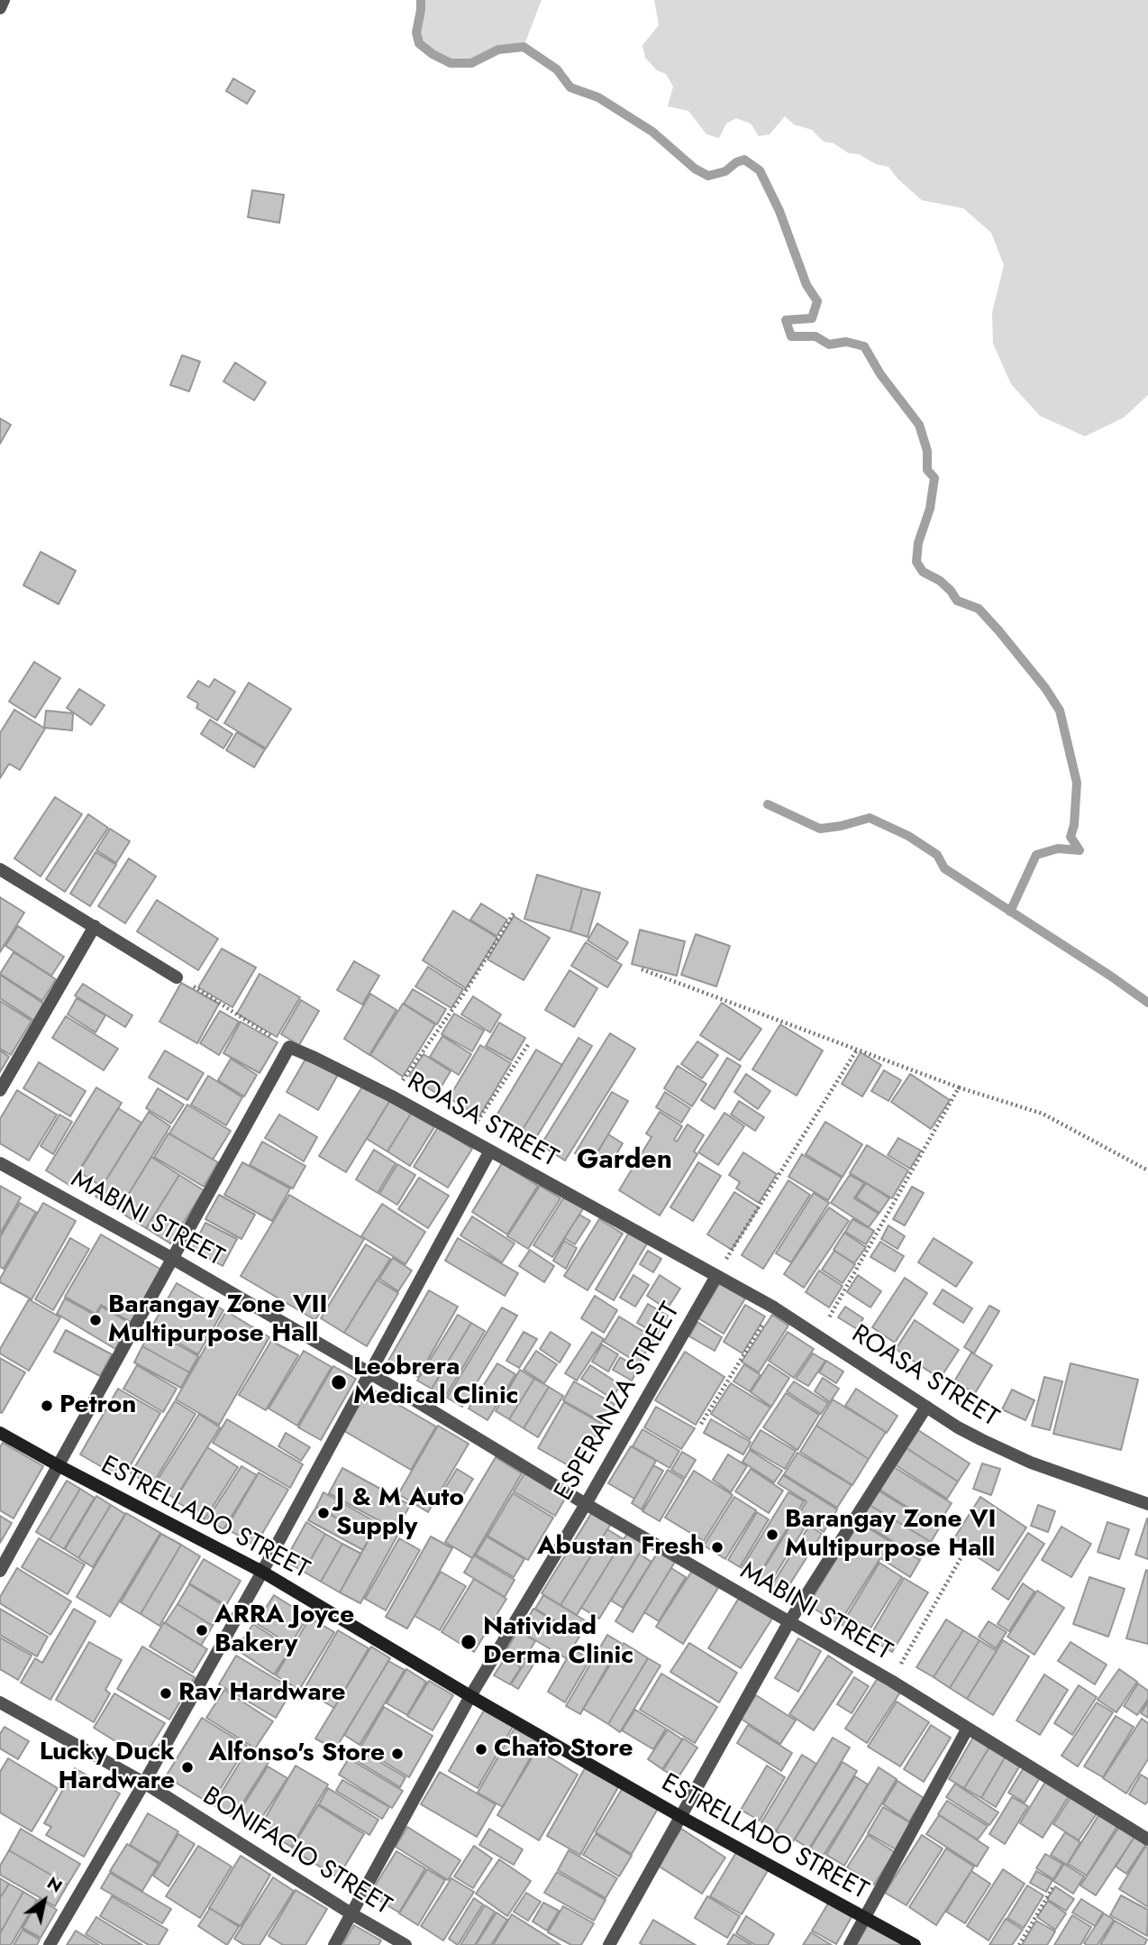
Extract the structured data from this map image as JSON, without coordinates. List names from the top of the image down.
{
  "streets": {
    "street": [
      "ROASA STREET",
      "MABINI STREET",
      "ESPERANZA STREET",
      "ESTRELLADO STREET",
      "BONIFACIO STREET"
    ]
  },
  "crossings": [
    ["ROASA STREET", "ESPERANZA STREET"],
    ["MABINI STREET", "ESPERANZA STREET"],
    ["ESPERANZA STREET", "ESTRELLADO STREET"],
    ["ESPERANZA STREET", "BONIFACIO STREET"]
  ],
  "districts": ["Garden"],
  "places": [
    "Barangay Zone VII Multipurpose Hall",
    "Leobrera Medical Clinic",
    "Petron",
    "J & M Auto Supply",
    "Barangay Zone VI Multipurpose Hall",
    "Abustan Fresh",
    "ARRA Joyce Bakery",
    "Natividad Derma Clinic",
    "Rav Hardware",
    "Chato Store",
    "Alfonso's Store",
    "Lucky Duck Hardware"
  ],
  "north": "top right"
}
